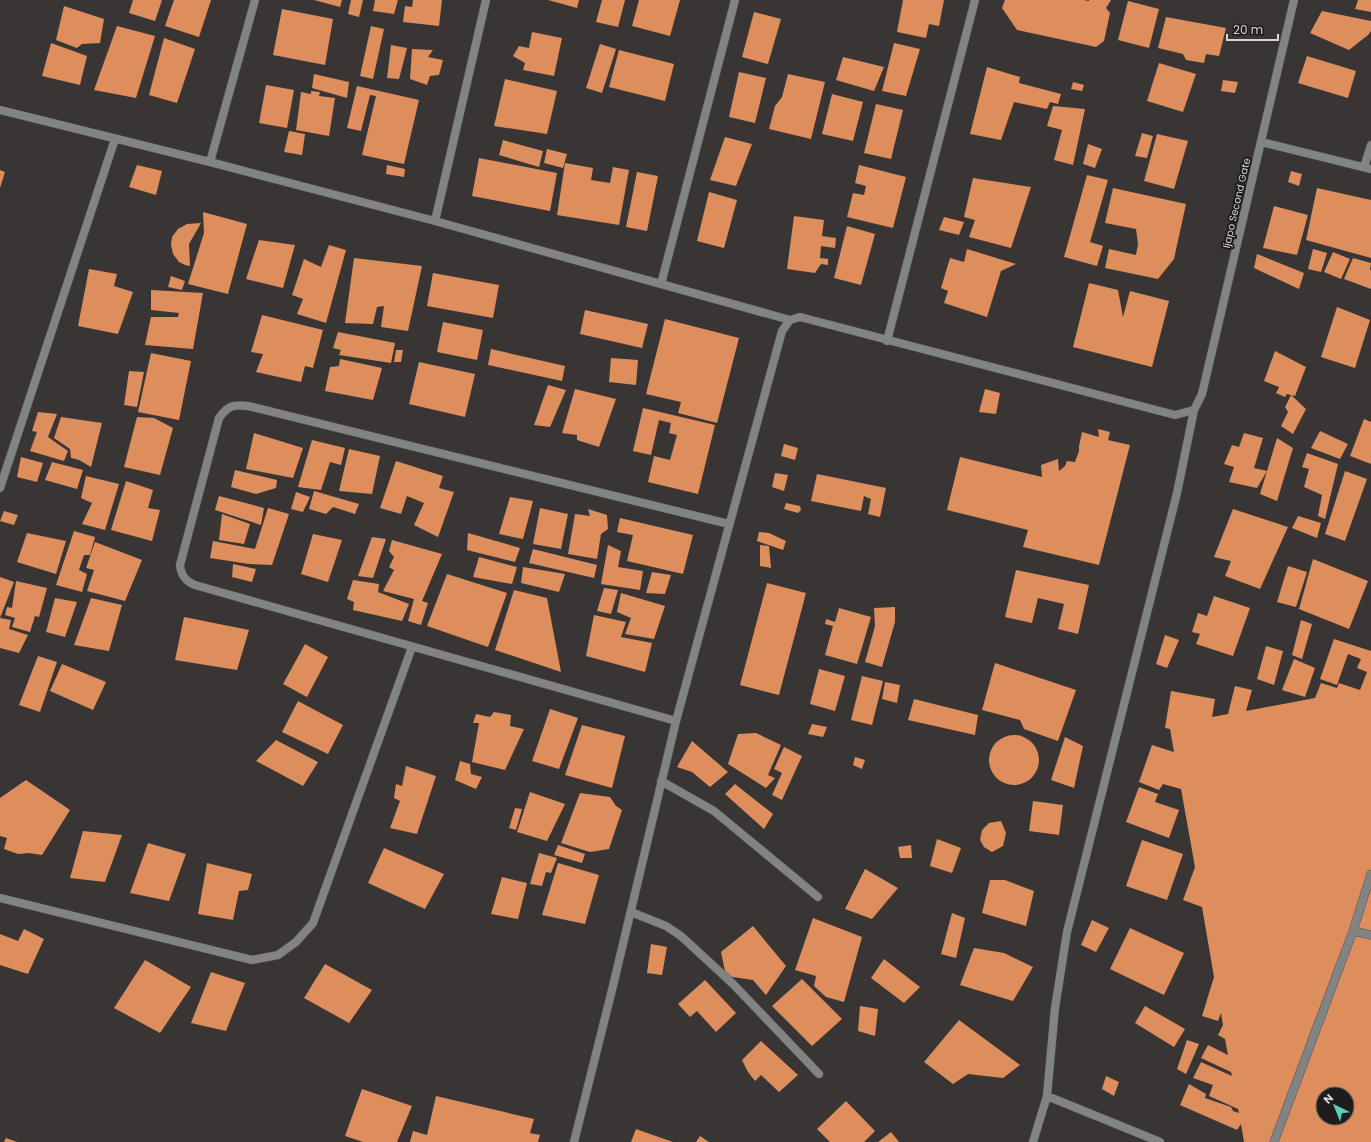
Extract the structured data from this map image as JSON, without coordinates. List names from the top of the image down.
{
  "streets": {
    "street": ["Ijapo Second Gate"]
  },
  "scale_bar": "20 m",
  "north": "top left"
}
